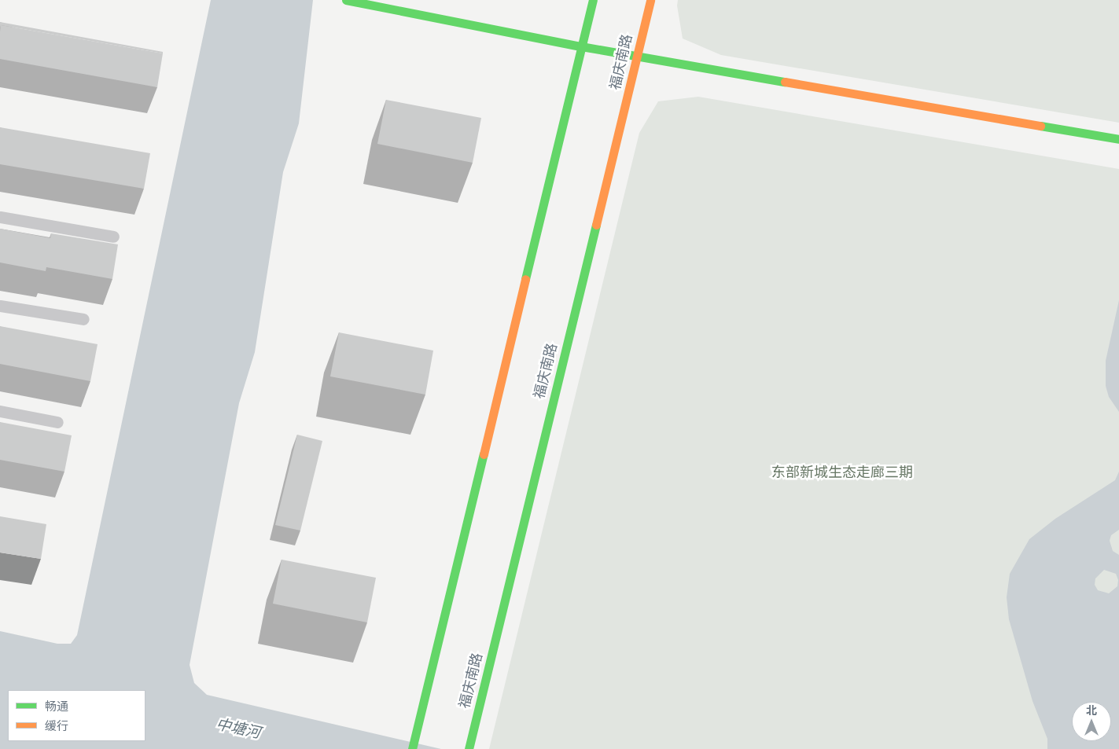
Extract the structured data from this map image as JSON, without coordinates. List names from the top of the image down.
{
  "streets": {
    "main road": ["福庆南路"]
  },
  "water": ["中塘河"],
  "parks": ["东部新城生态走廊三期"],
  "legend": ["畅通", "缓行"],
  "north": "top"
}
